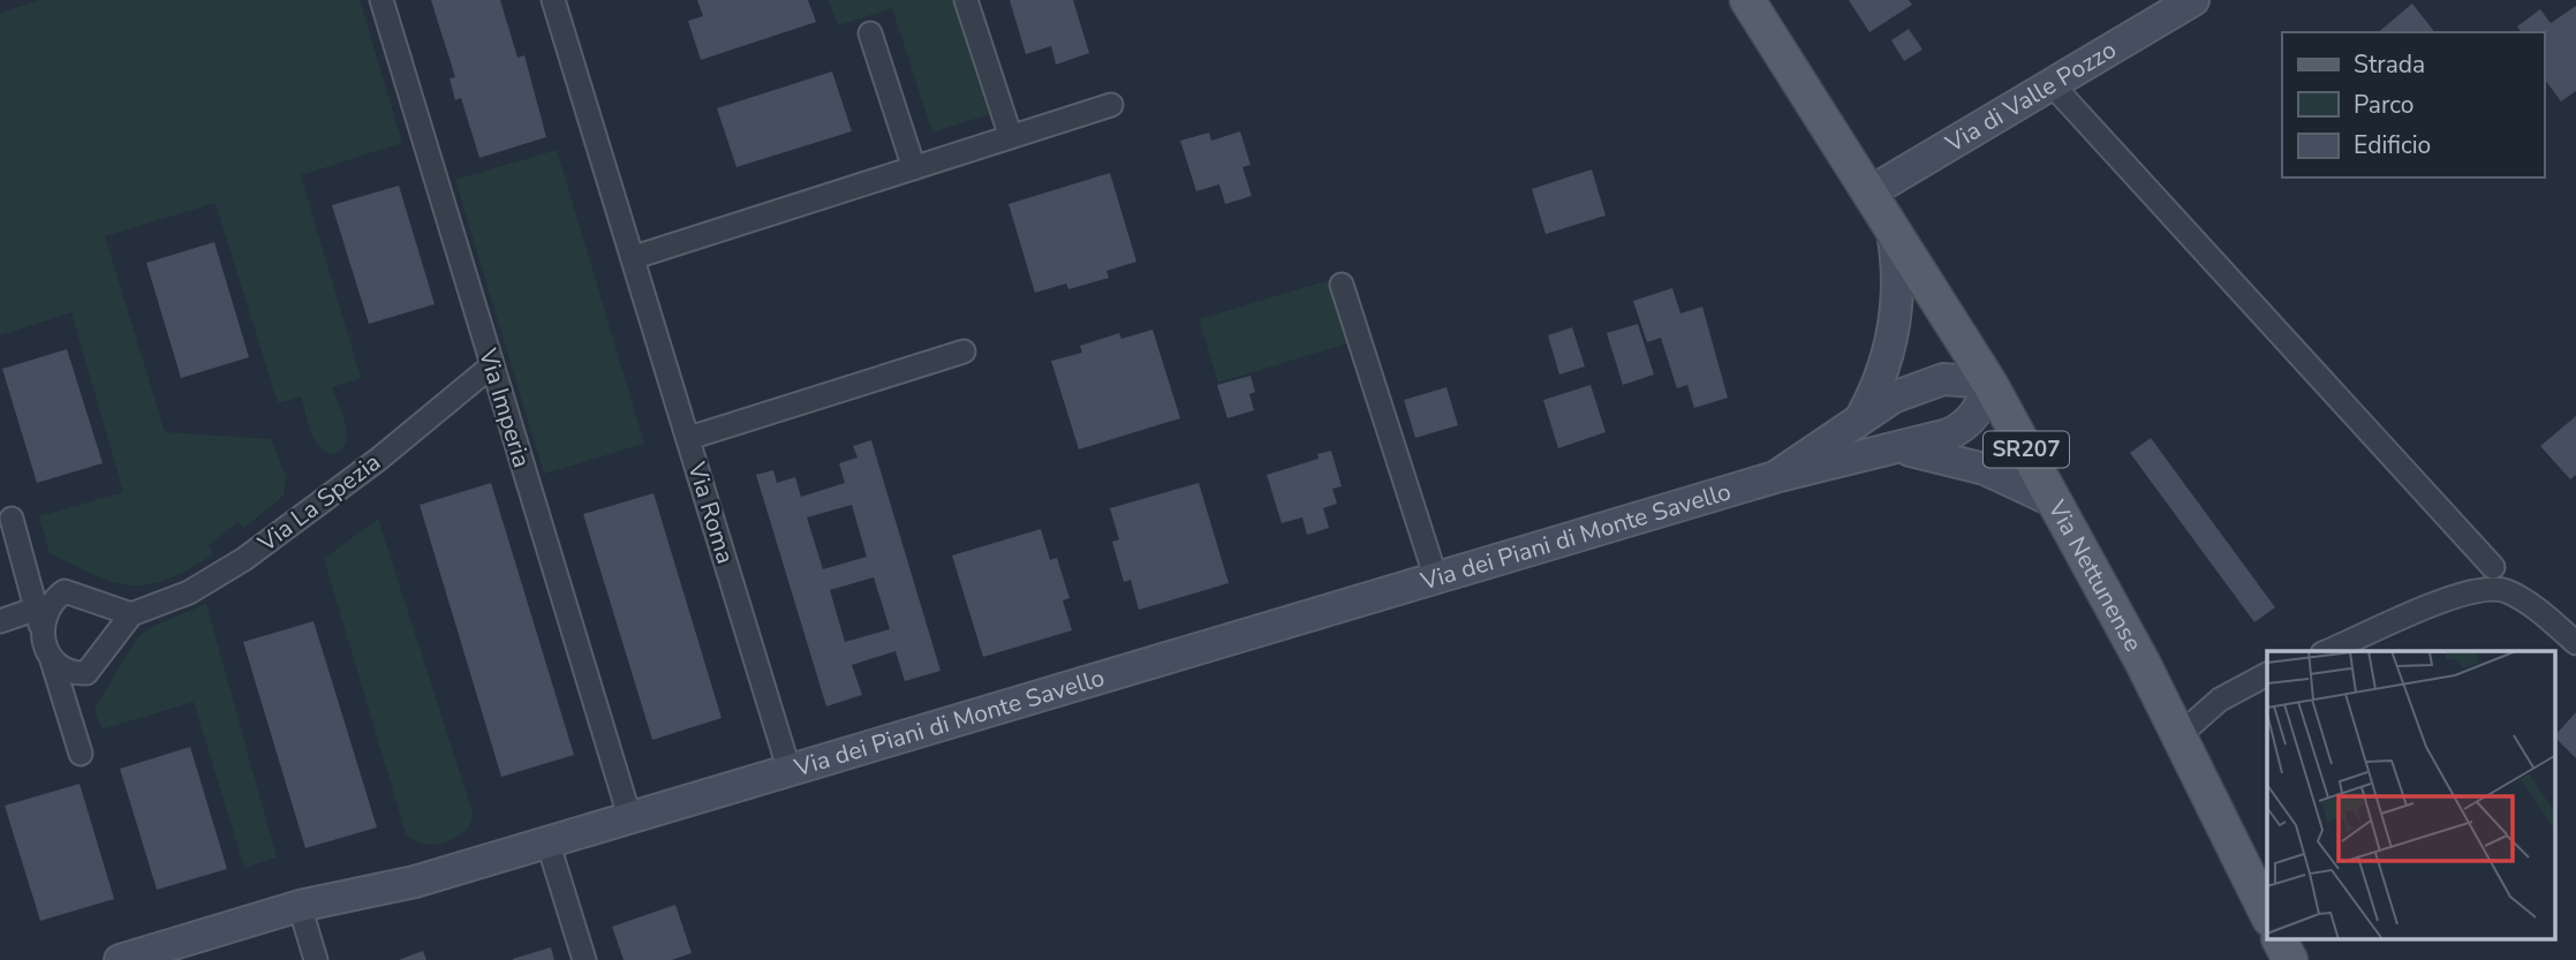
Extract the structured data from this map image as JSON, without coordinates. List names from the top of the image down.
{
  "streets": {
    "main road": ["SR207", "Via Nettunense"],
    "street": [
      "Via di Valle Pozzo",
      "Via Imperia",
      "Via La Spezia",
      "Via Roma",
      "Via dei Piani di Monte Savello"
    ]
  },
  "crossings": [
    ["Via di Valle Pozzo", "Via Nettunense"],
    ["Via Imperia", "Via La Spezia"],
    ["Via Imperia", "Via dei Piani di Monte Savello"],
    ["Via Roma", "Via dei Piani di Monte Savello"]
  ],
  "legend": ["Strada", "Parco", "Edificio"]
}
